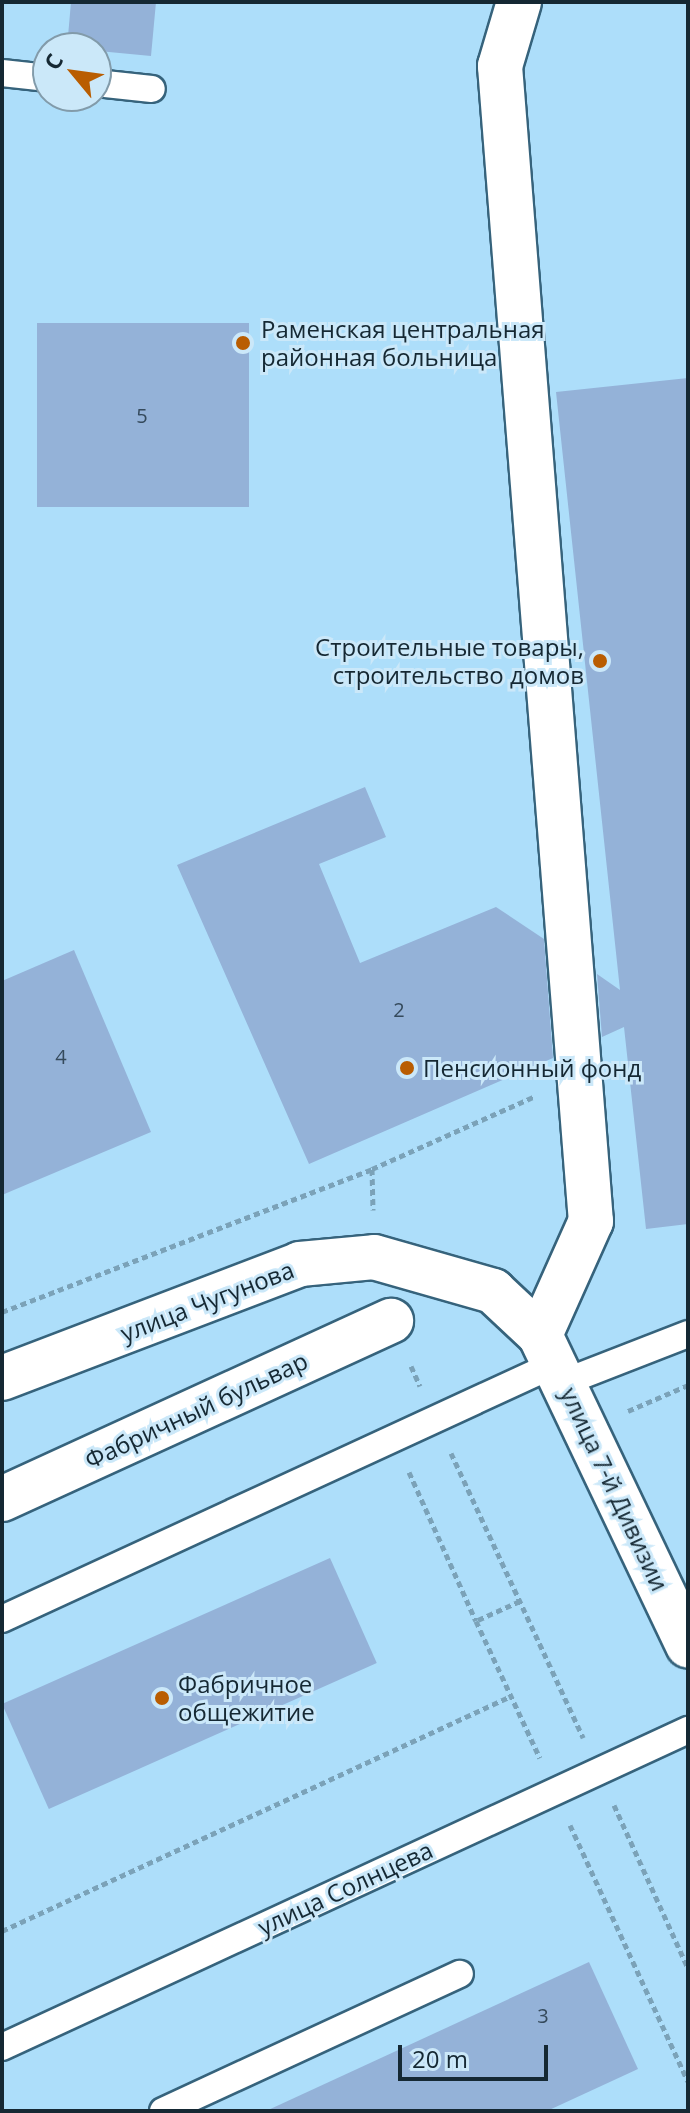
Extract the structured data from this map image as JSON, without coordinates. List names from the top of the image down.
{
  "streets": {
    "street": ["улица Чугунова", "Фабричный бульвар", "улица 7-й Дивизии"],
    "lane": ["улица Солнцева"]
  },
  "crossings": [
    ["улица Чугунова", "улица 7-й Дивизии"]
  ],
  "places": [
    "Раменская центральная районная больница",
    "Строительные товары, строительство домов",
    "Пенсионный фонд",
    "Фабричное общежитие"
  ],
  "house_numbers": [
    "5",
    "2",
    "4",
    "3"
  ],
  "scale_bar": "20 m",
  "north": "top left"
}
